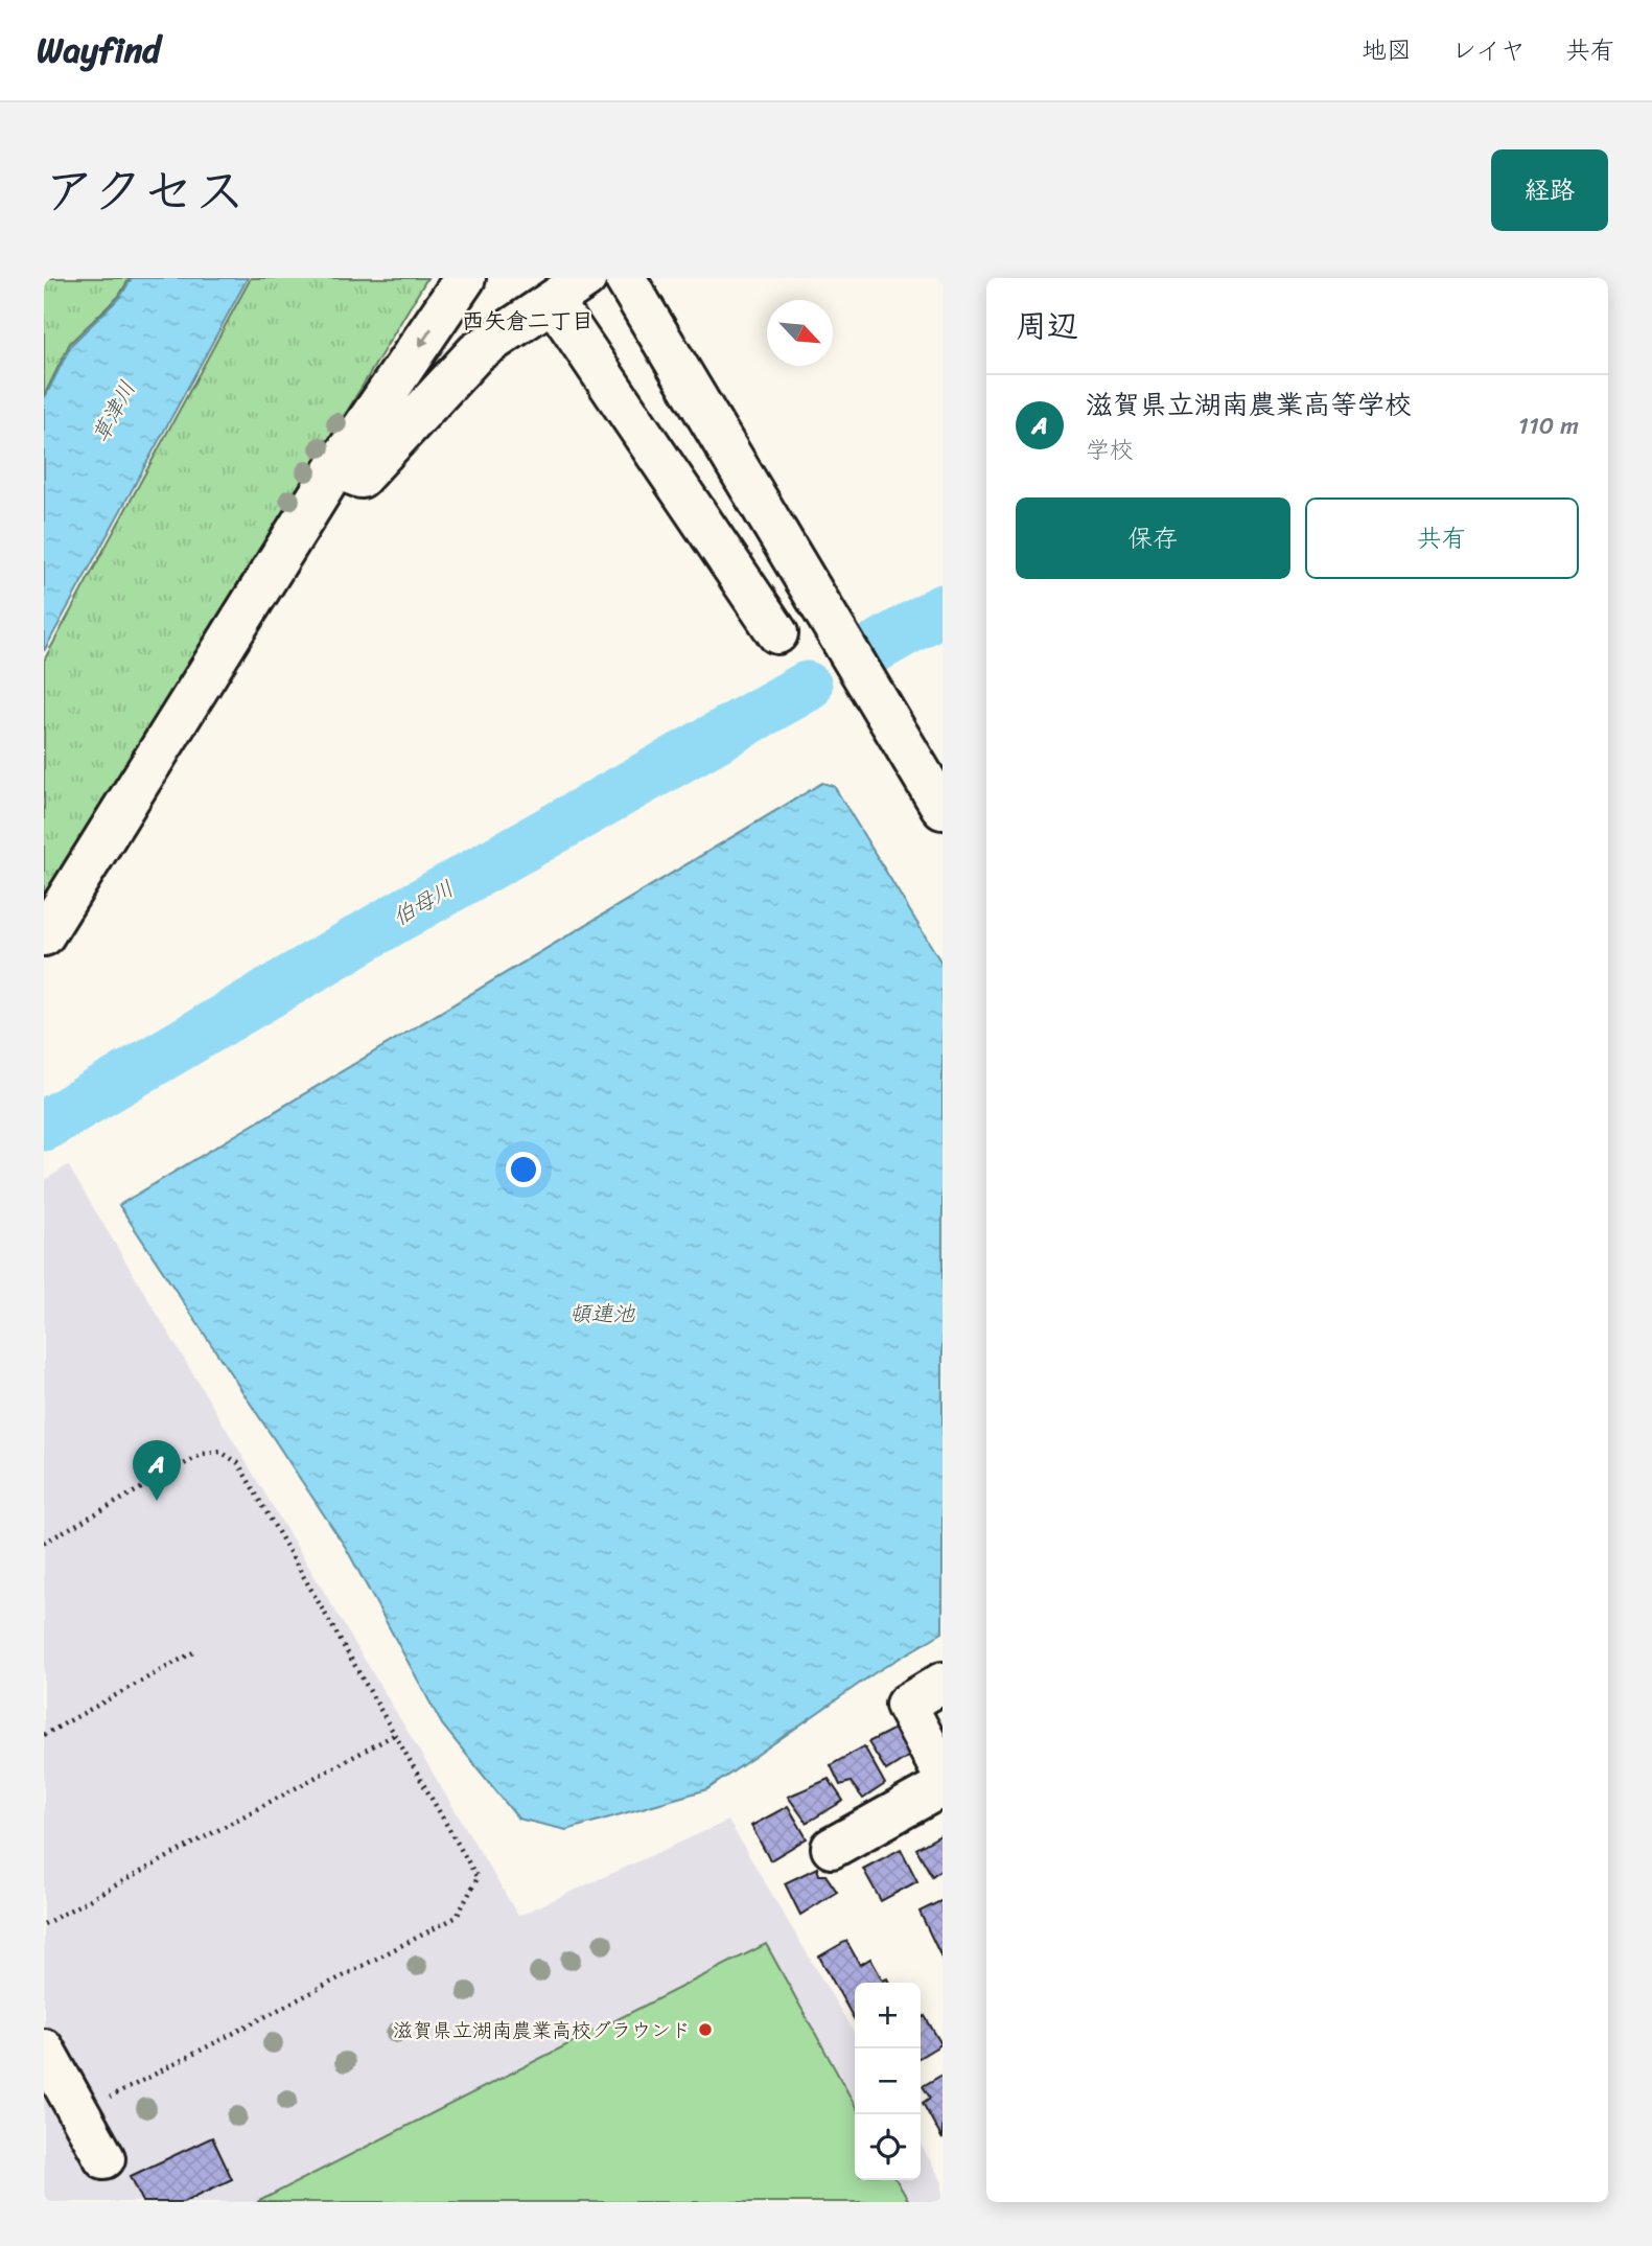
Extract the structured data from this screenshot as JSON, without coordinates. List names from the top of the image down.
{
  "districts": ["西矢倉二丁目"],
  "water": ["草津川", "伯母川", "頓連池"],
  "places": ["滋賀県立湖南農業高校グラウンド"],
  "north": "bottom right",
  "page": {
    "header": "Wayfind",
    "nav": ["地図", "レイヤ", "共有"],
    "title": "アクセス",
    "buttons": [
      "経路",
      ["保存", "共有"]
    ],
    "heading": "周辺",
    "list": [
      {
        "mark": "A",
        "name": "滋賀県立湖南農業高等学校",
        "note": "学校",
        "value": "110 m"
      }
    ],
    "pins": "A",
    "map_buttons": ["+", "−"]
  }
}
